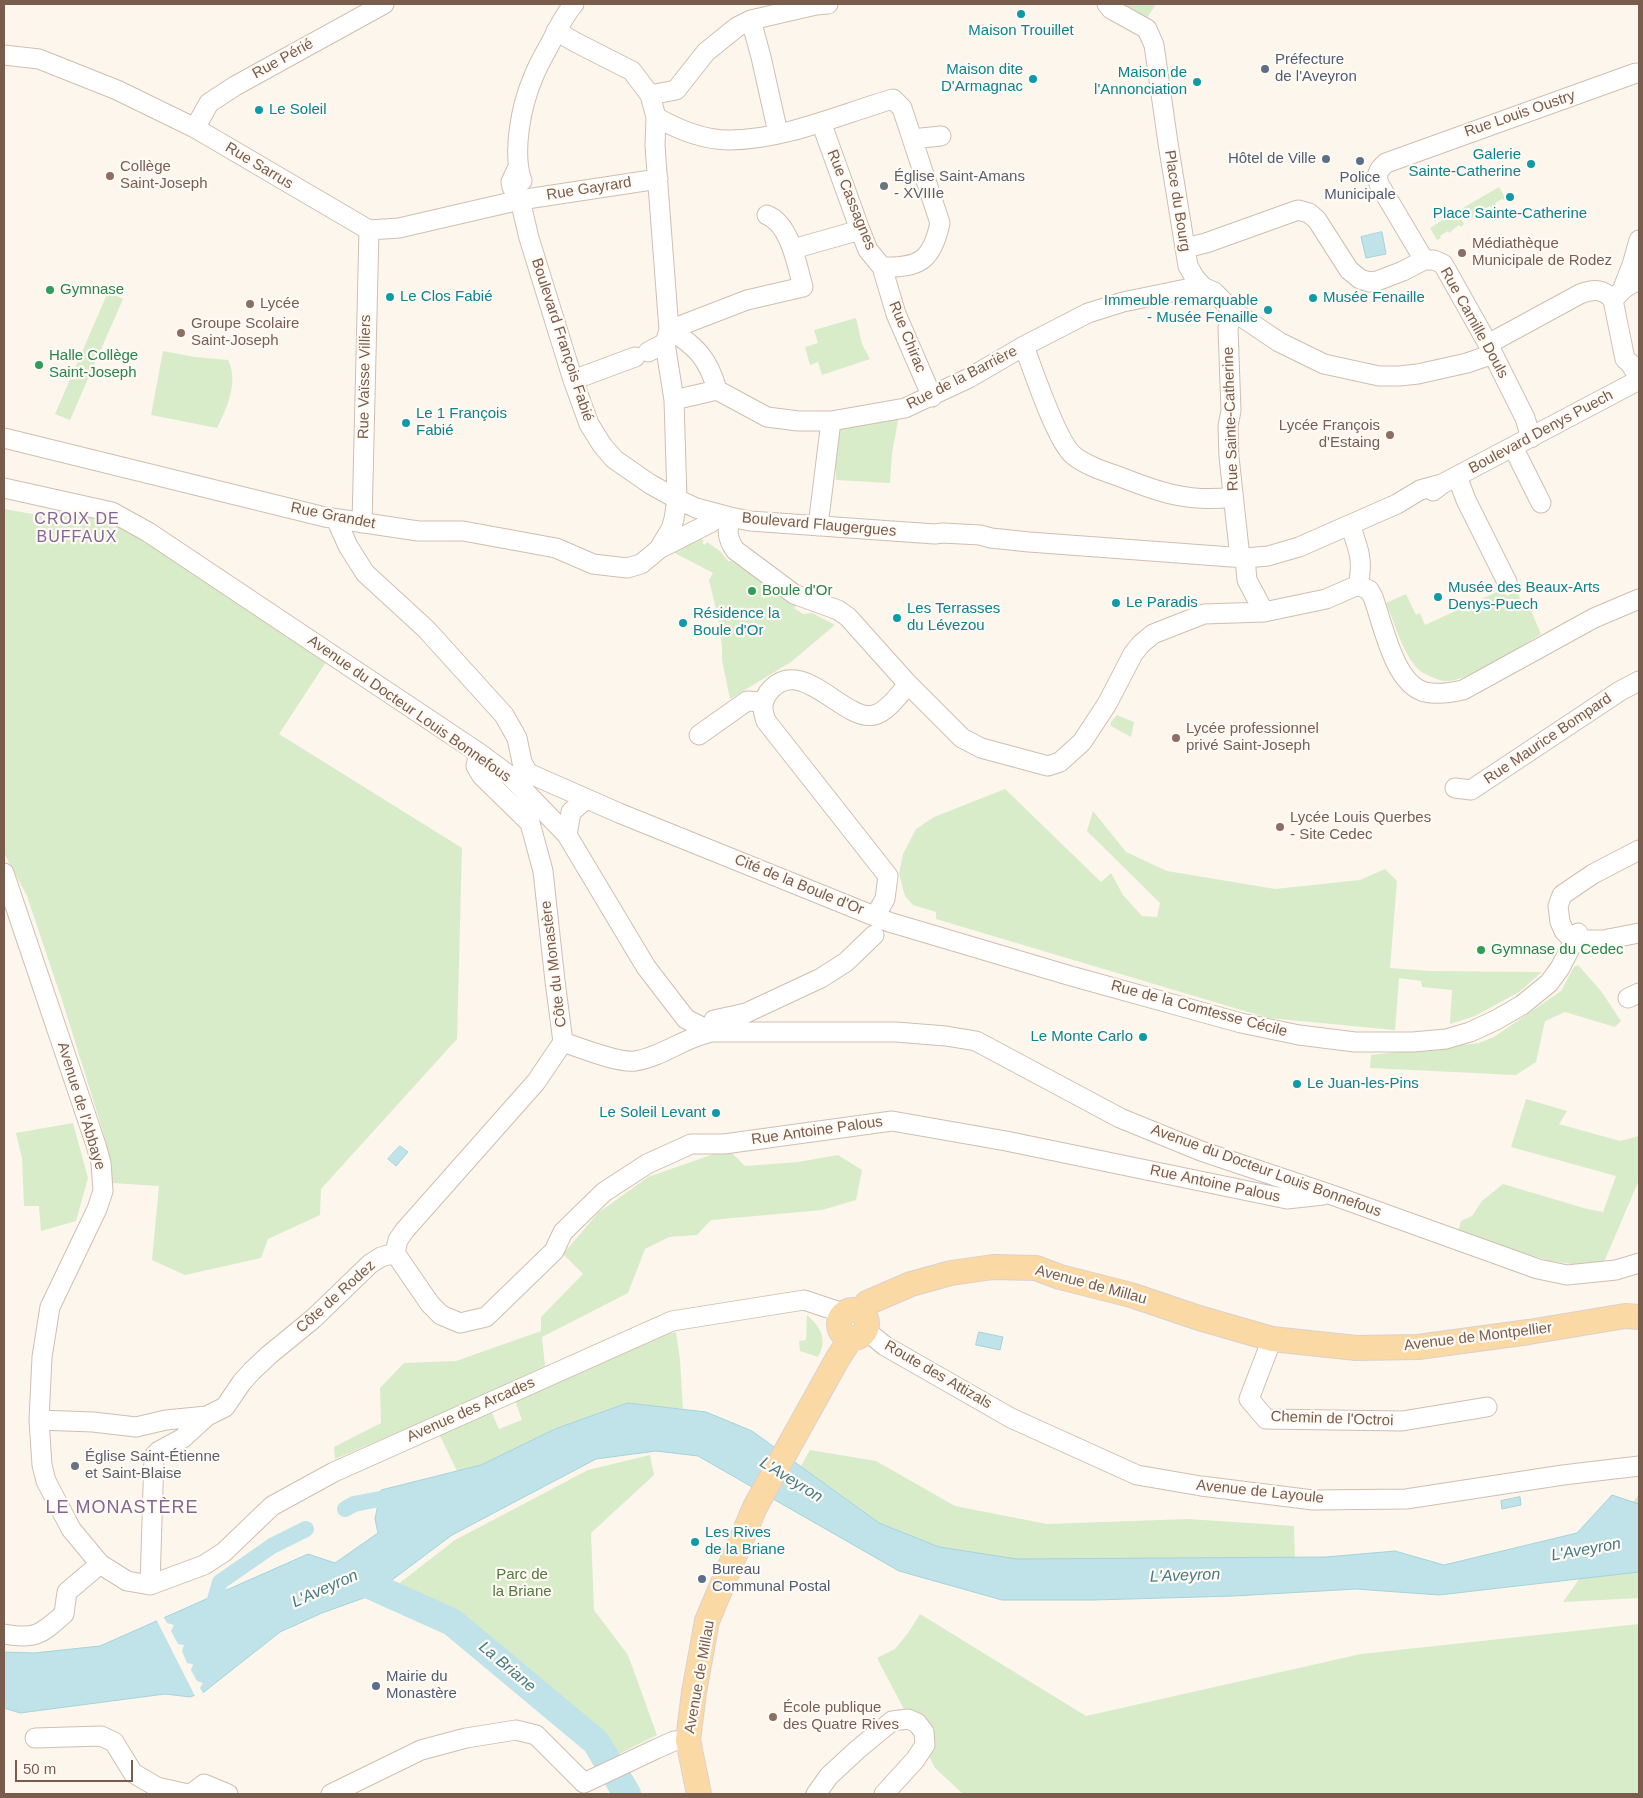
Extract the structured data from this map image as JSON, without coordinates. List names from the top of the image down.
{
  "streets": {
    "main road": ["Avenue de Millau", "Avenue de Montpellier"],
    "street": [
      "Rue Périé",
      "Rue Louis Oustry",
      "Rue Sarrus",
      "Rue Gayrard",
      "Rue Cassagnes",
      "Place du Bourg",
      "Rue Camille Douls",
      "Rue Chirac",
      "Boulevard François Fabié",
      "Rue Vaïsse Villiers",
      "Rue de la Barrière",
      "Rue Sainte-Catherine",
      "Boulevard Denys Puech",
      "Rue Grandet",
      "Boulevard Flaugergues",
      "Avenue du Docteur Louis Bonnefous",
      "Rue Maurice Bompard",
      "Cité de la Boule d'Or",
      "Côte du Monastère",
      "Rue de la Comtesse Cécile",
      "Avenue de l'Abbaye",
      "Rue Antoine Palous",
      "Côte de Rodez",
      "Route des Attizals",
      "Avenue des Arcades",
      "Chemin de l'Octroi",
      "Avenue de Layoule"
    ]
  },
  "crossings": [
    ["Rue Périé", "Rue Sarrus"],
    ["Rue Louis Oustry", "Rue Camille Douls"],
    ["Rue Sarrus", "Rue Vaïsse Villiers"],
    ["Rue Gayrard", "Boulevard François Fabié"],
    ["Rue Gayrard", "Rue Grandet"],
    ["Rue Cassagnes", "Rue Chirac"],
    ["Place du Bourg", "Rue Camille Douls"],
    ["Place du Bourg", "Rue de la Barrière"],
    ["Place du Bourg", "Rue Sainte-Catherine"],
    ["Rue Camille Douls", "Boulevard Denys Puech"],
    ["Rue Chirac", "Rue de la Barrière"],
    ["Boulevard François Fabié", "Rue Grandet"],
    ["Boulevard François Fabié", "Boulevard Flaugergues"],
    ["Rue Vaïsse Villiers", "Rue Grandet"],
    ["Rue Sainte-Catherine", "Boulevard Denys Puech"],
    ["Rue Sainte-Catherine", "Boulevard Flaugergues"],
    ["Boulevard Denys Puech", "Boulevard Flaugergues"],
    ["Rue Grandet", "Boulevard Flaugergues"],
    ["Avenue du Docteur Louis Bonnefous", "Côte du Monastère"],
    ["Avenue du Docteur Louis Bonnefous", "Rue Antoine Palous"],
    ["Cité de la Boule d'Or", "Rue de la Comtesse Cécile"],
    ["Avenue de l'Abbaye", "Côte de Rodez"],
    ["Avenue de l'Abbaye", "Avenue des Arcades"],
    ["Rue Antoine Palous", "Côte de Rodez"],
    ["Avenue de Millau", "Avenue de Montpellier"],
    ["Avenue de Millau", "Route des Attizals"],
    ["Avenue de Millau", "Avenue des Arcades"],
    ["Avenue de Montpellier", "Chemin de l'Octroi"],
    ["Route des Attizals", "Avenue des Arcades"],
    ["Route des Attizals", "Avenue de Layoule"]
  ],
  "districts": ["CROIX DE BUFFAUX", "LE MONASTÈRE"],
  "water": ["L'Aveyron", "La Briane"],
  "parks": ["Parc de la Briane"],
  "places": [
    "Maison Trouillet",
    "Préfecture de l'Aveyron",
    "Maison dite D'Armagnac",
    "Maison de l'Annonciation",
    "Le Soleil",
    "Hôtel de Ville",
    "Police Municipale",
    "Galerie Sainte-Catherine",
    "Collège Saint-Joseph",
    "Église Saint-Amans - XVIIIe",
    "Place Sainte-Catherine",
    "Médiathèque Municipale de Rodez",
    "Gymnase",
    "Le Clos Fabié",
    "Musée Fenaille",
    "Lycée",
    "Immeuble remarquable - Musée Fenaille",
    "Groupe Scolaire Saint-Joseph",
    "Halle Collège Saint-Joseph",
    "Le 1 François Fabié",
    "Lycée François d'Estaing",
    "Boule d'Or",
    "Musée des Beaux-Arts Denys-Puech",
    "Le Paradis",
    "Les Terrasses du Lévezou",
    "Résidence la Boule d'Or",
    "Lycée professionnel privé Saint-Joseph",
    "Lycée Louis Querbes - Site Cedec",
    "Gymnase du Cedec",
    "Le Monte Carlo",
    "Le Juan-les-Pins",
    "Le Soleil Levant",
    "Église Saint-Étienne et Saint-Blaise",
    "Les Rives de la Briane",
    "Bureau Communal Postal",
    "Mairie du Monastère",
    "École publique des Quatre Rives"
  ],
  "scale_bar": "50 m"
}
